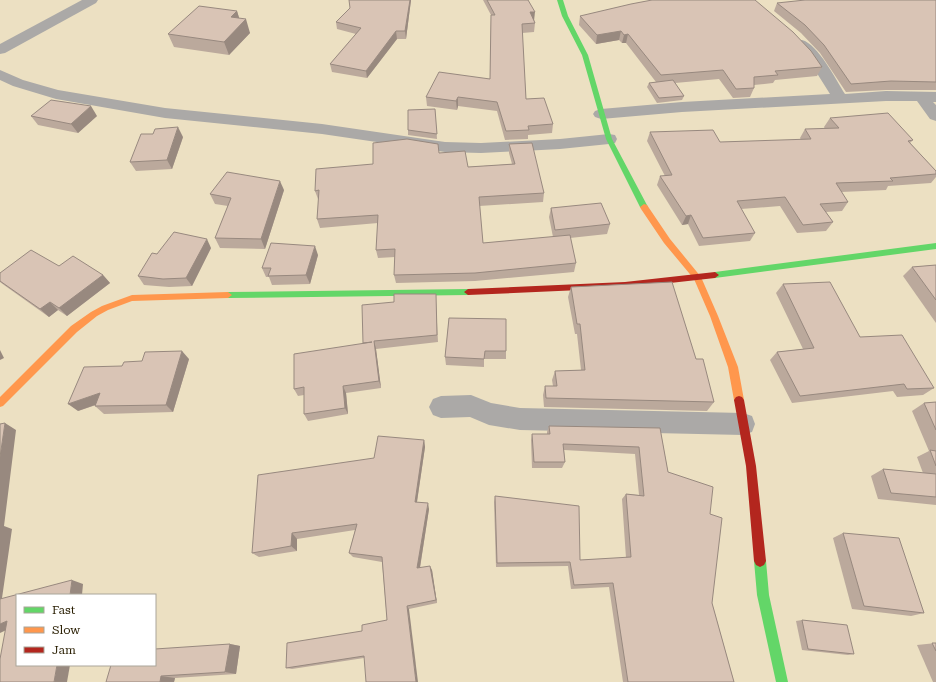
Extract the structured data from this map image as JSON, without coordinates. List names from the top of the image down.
{
  "legend": ["Fast", "Slow", "Jam"]
}
